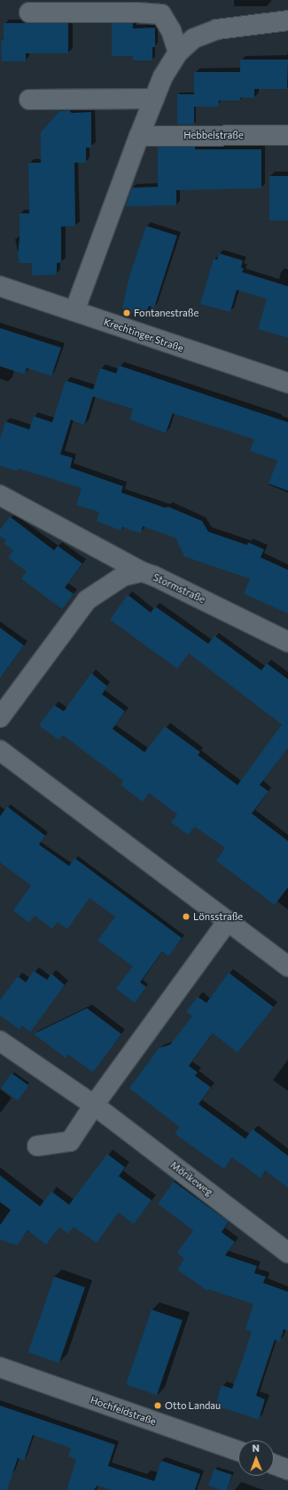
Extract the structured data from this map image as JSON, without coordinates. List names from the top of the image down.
{
  "streets": {
    "street": [
      "Hebbelstraße",
      "Krechtinger Straße",
      "Stormstraße",
      "Mörikeweg",
      "Hochfeldstraße"
    ]
  },
  "places": ["Fontanestraße", "Lönsstraße", "Otto Landau"],
  "north": "top"
}
